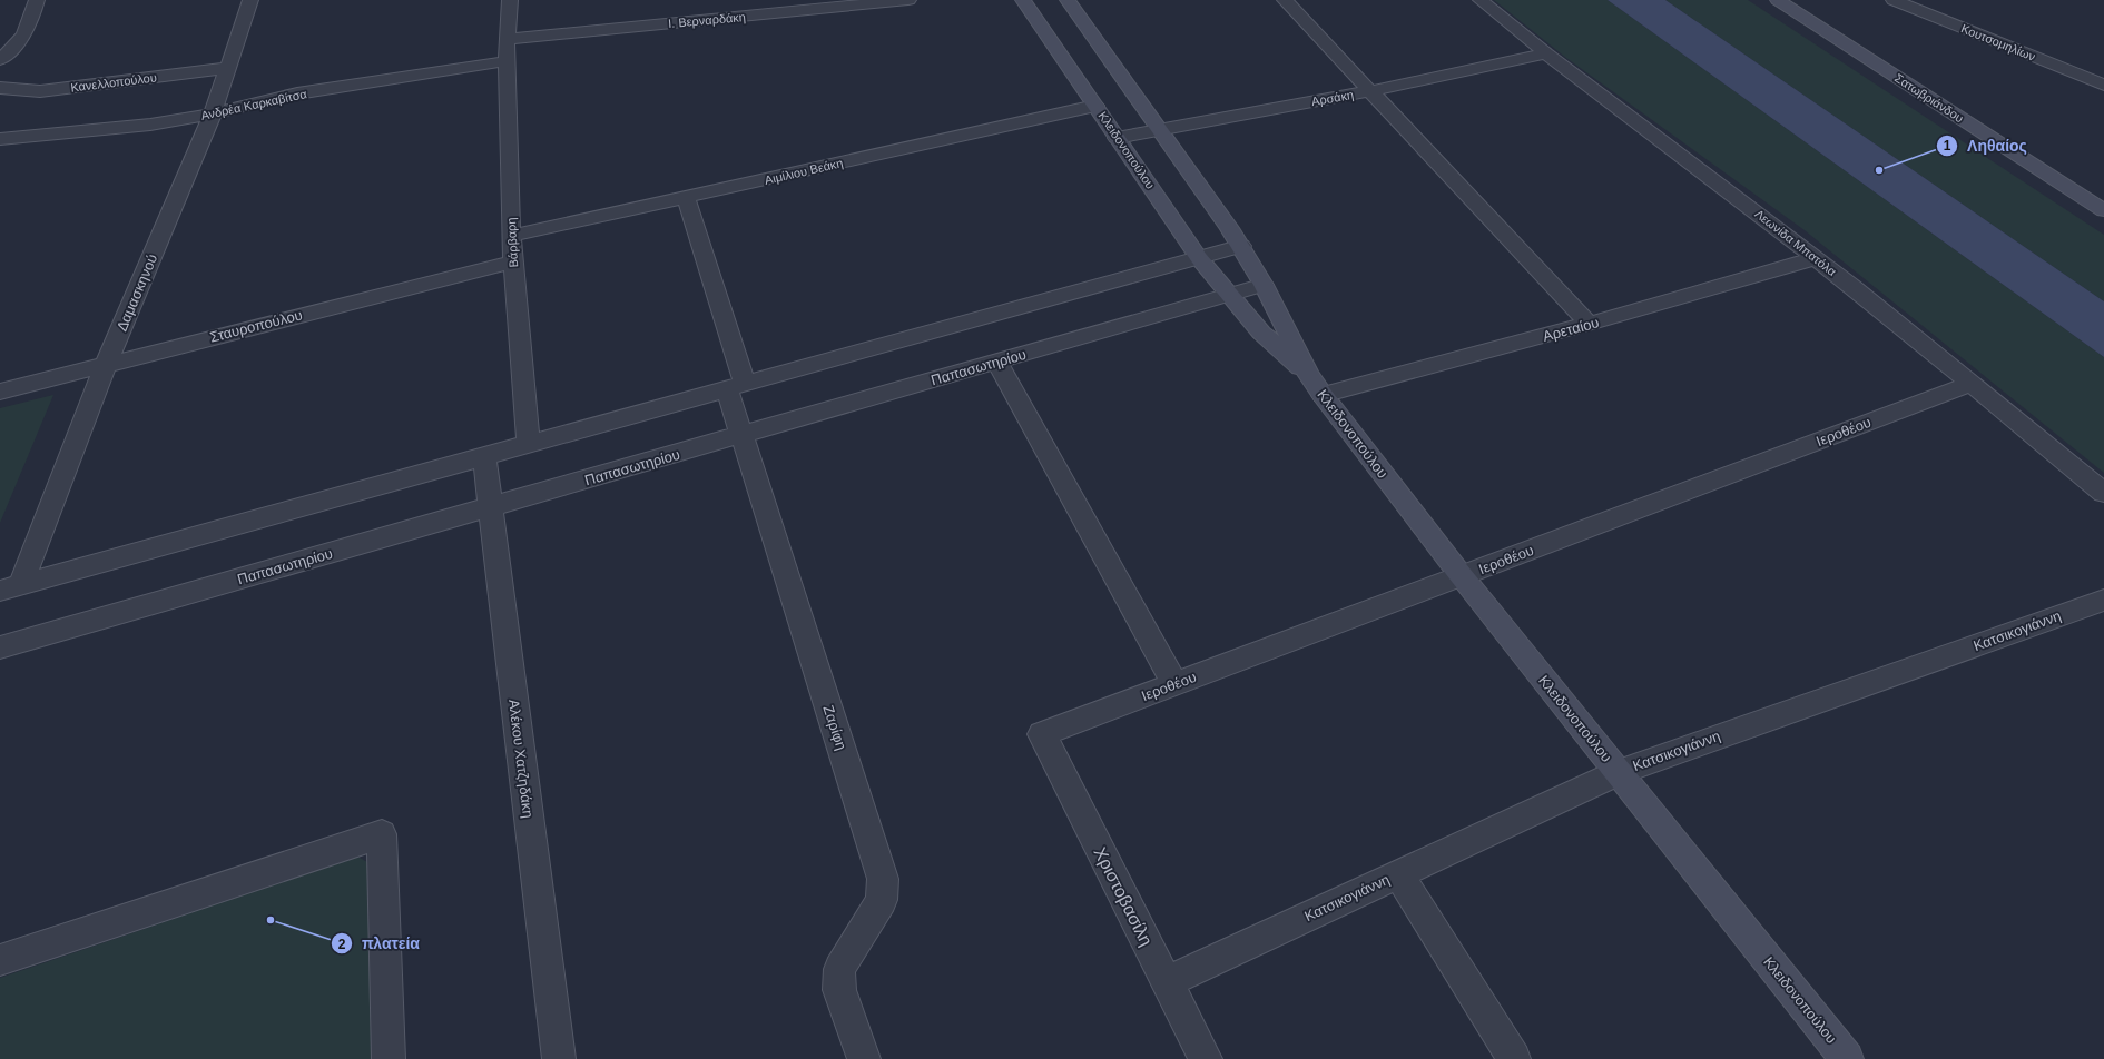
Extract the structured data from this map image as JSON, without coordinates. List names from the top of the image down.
{
  "streets": {
    "street": [
      "Ι. Βερναρδάκη",
      "Κουτσομηλίων",
      "Κανελλοπούλου",
      "Αρσάκη",
      "Σατωβριάνδου",
      "Ανδρέα Καρκαβίτσα",
      "Κλειδονοπούλου",
      "Αιμίλιου Βεάκη",
      "Βάρβαρη",
      "Λεωνίδα Μπατόλα",
      "Δαμασκηνού",
      "Σταυροπούλου",
      "Αρεταίου",
      "Παπασωτηρίου",
      "Ιεροθέου",
      "Κατσικογιάννη",
      "Ζαρίφη",
      "Αλέκου Χατζηδάκη",
      "Χριστοβασίλη"
    ]
  },
  "crossings": [
    ["Ι. Βερναρδάκη", "Βάρβαρη"],
    ["Κανελλοπούλου", "Δαμασκηνού"],
    ["Αρσάκη", "Κλειδονοπούλου"],
    ["Αρσάκη", "Λεωνίδα Μπατόλα"],
    ["Ανδρέα Καρκαβίτσα", "Βάρβαρη"],
    ["Ανδρέα Καρκαβίτσα", "Δαμασκηνού"],
    ["Κλειδονοπούλου", "Αιμίλιου Βεάκη"],
    ["Κλειδονοπούλου", "Αρεταίου"],
    ["Κλειδονοπούλου", "Παπασωτηρίου"],
    ["Κλειδονοπούλου", "Ιεροθέου"],
    ["Κλειδονοπούλου", "Κατσικογιάννη"],
    ["Αιμίλιου Βεάκη", "Βάρβαρη"],
    ["Αιμίλιου Βεάκη", "Ζαρίφη"],
    ["Βάρβαρη", "Σταυροπούλου"],
    ["Λεωνίδα Μπατόλα", "Αρεταίου"],
    ["Λεωνίδα Μπατόλα", "Ιεροθέου"],
    ["Δαμασκηνού", "Σταυροπούλου"],
    ["Παπασωτηρίου", "Ζαρίφη"],
    ["Παπασωτηρίου", "Αλέκου Χατζηδάκη"],
    ["Ιεροθέου", "Χριστοβασίλη"],
    ["Κατσικογιάννη", "Χριστοβασίλη"]
  ],
  "places": ["Ληθαίος", "πλατεία"]
}
